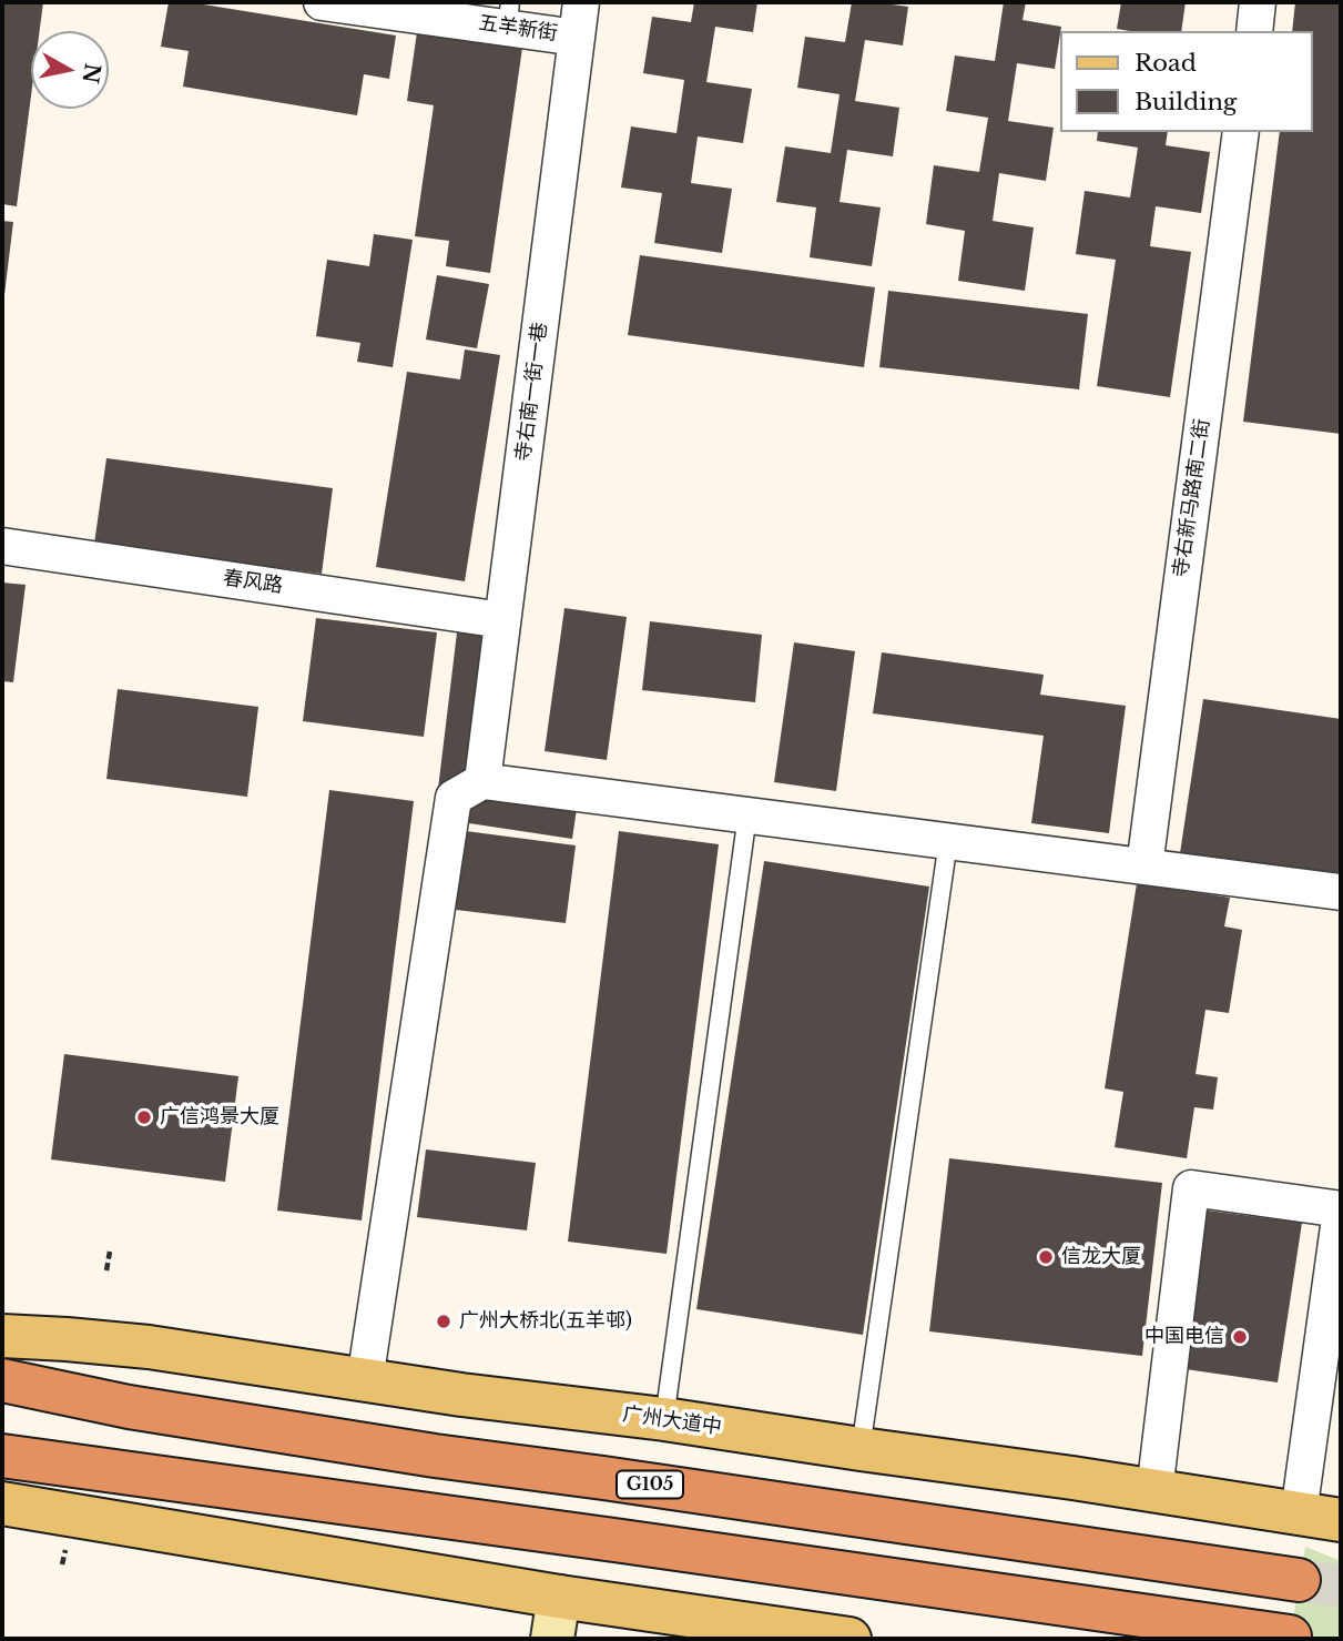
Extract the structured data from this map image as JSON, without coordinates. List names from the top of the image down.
{
  "streets": {
    "highway": ["G105"],
    "main road": ["广州大道中"],
    "street": [
      "五羊新街",
      "寺右南一街一巷",
      "寺右新马路南二街",
      "春风路"
    ]
  },
  "crossings": [
    ["五羊新街", "寺右南一街一巷"],
    ["寺右南一街一巷", "春风路"]
  ],
  "places": [
    "广信鸿景大厦",
    "信龙大厦",
    "广州大桥北(五羊邨)",
    "中国电信"
  ],
  "legend": ["Road", "Building"],
  "north": "right"
}
